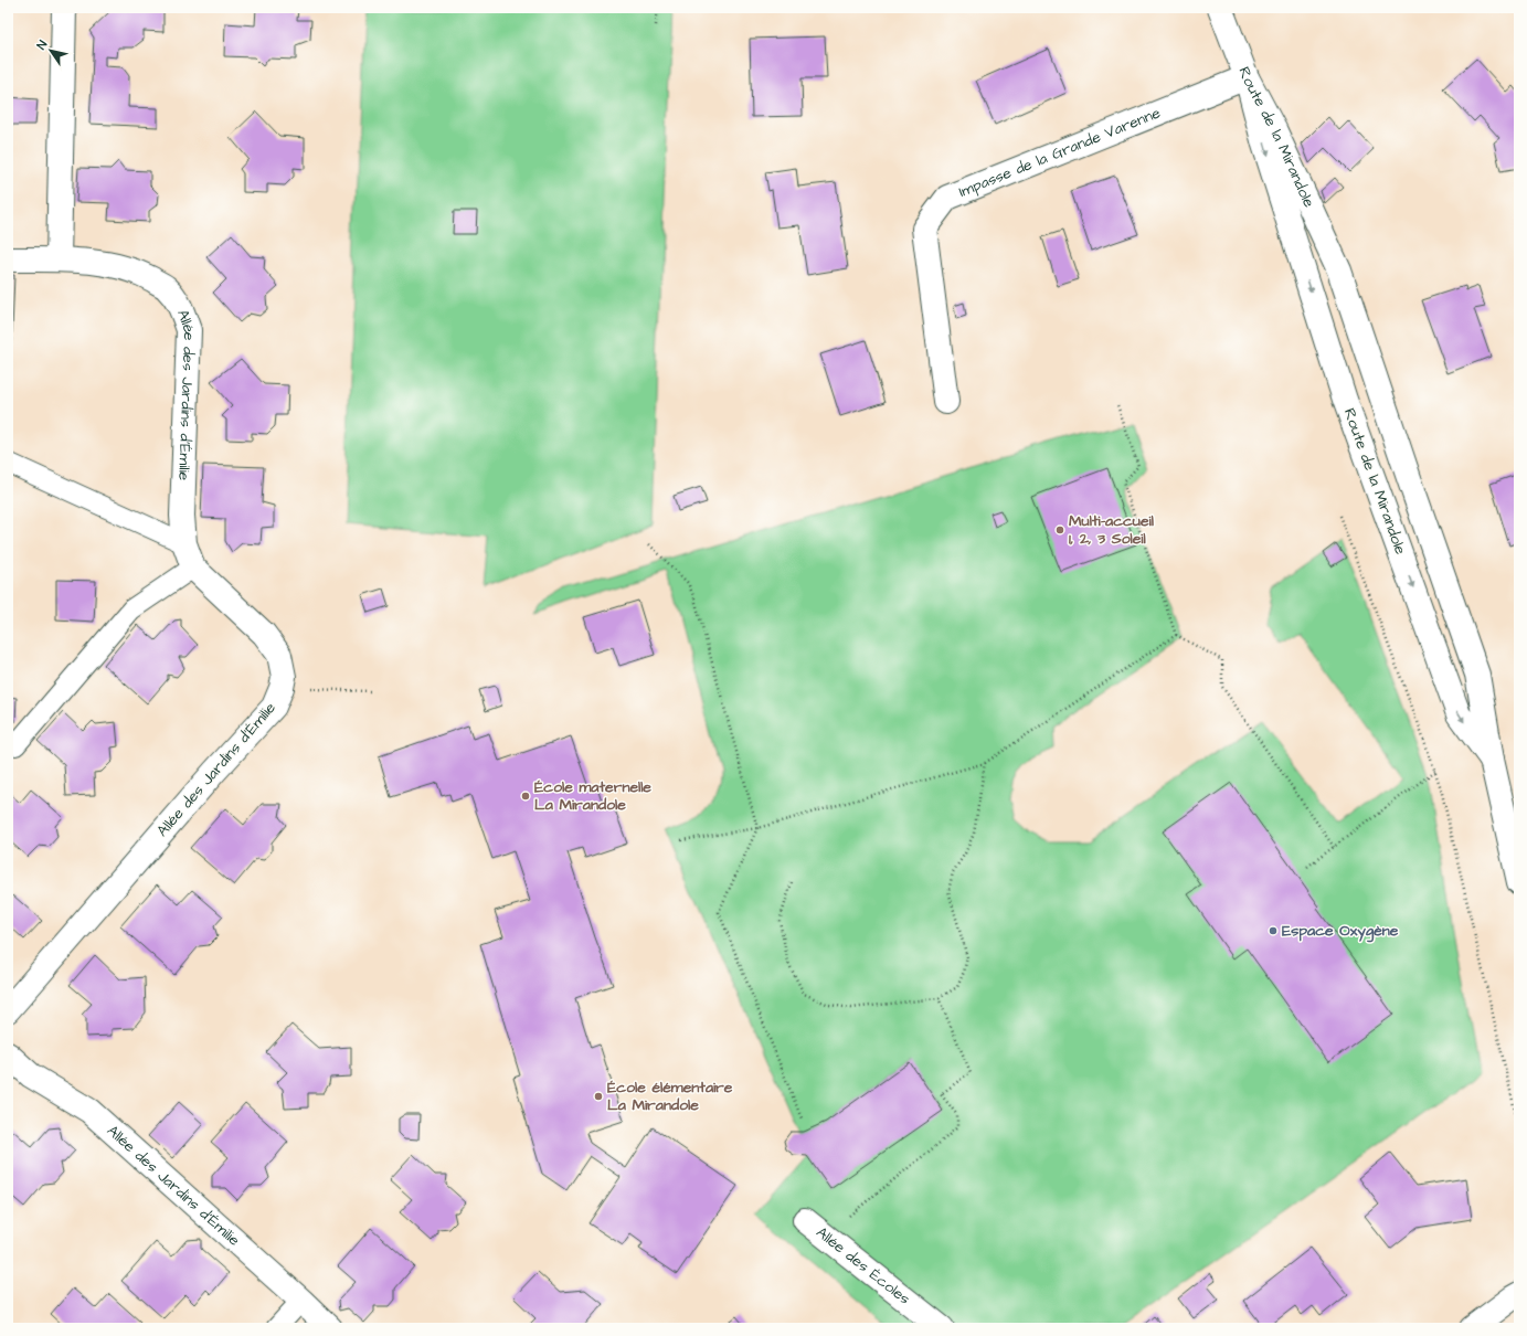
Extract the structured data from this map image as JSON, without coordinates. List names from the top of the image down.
{
  "streets": {
    "street": [
      "Impasse de la Grande Varenne",
      "Route de la Mirandole",
      "Allée des Jardins d'Émilie",
      "Allée des Écoles"
    ]
  },
  "crossings": [
    ["Impasse de la Grande Varenne", "Route de la Mirandole"]
  ],
  "places": [
    "Multi-accueil 1, 2, 3 Soleil",
    "École maternelle La Mirandole",
    "Espace Oxygène",
    "École élémentaire La Mirandole"
  ],
  "north": "top left"
}
